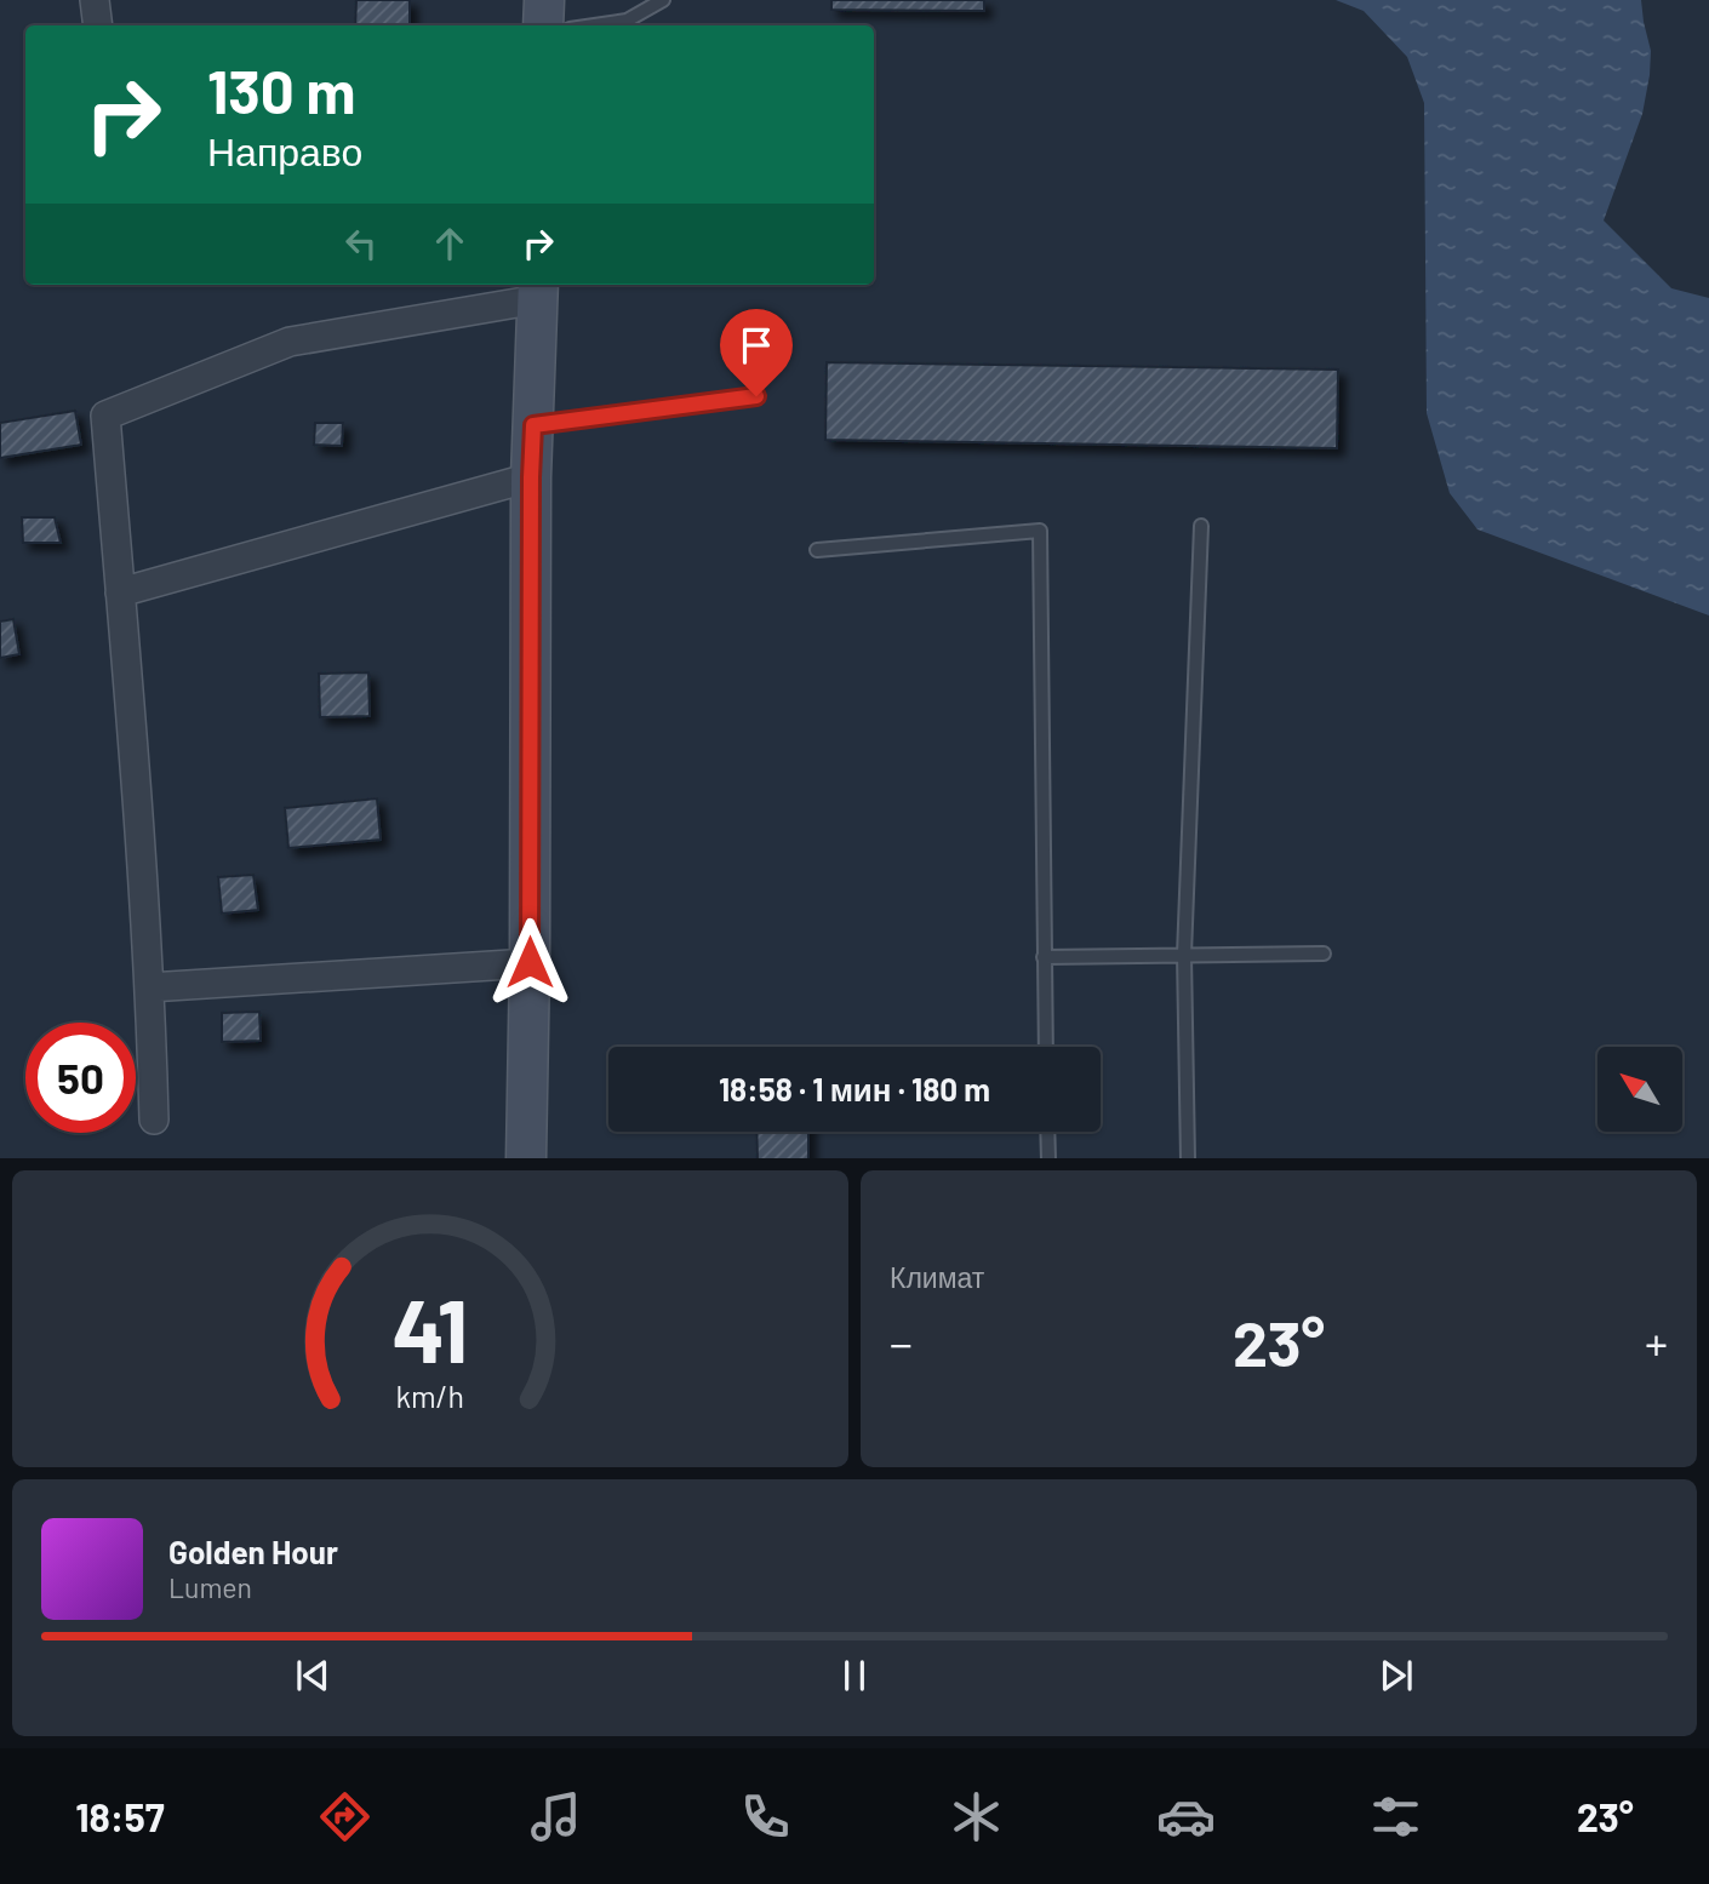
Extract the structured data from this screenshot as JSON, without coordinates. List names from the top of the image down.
{
  "north": "top left",
  "page": {
    "turn": ["130 m", "Направо"],
    "limit": "50",
    "trip": "18:58 · 1 мин · 180 m",
    "tile": "Климат",
    "heat": ["−", "23°", "+"],
    "song": ["Golden Hour", "Lumen"],
    "tabs": ["18:57", "23°"],
    "gauge": ["41", "km/h"]
  }
}
